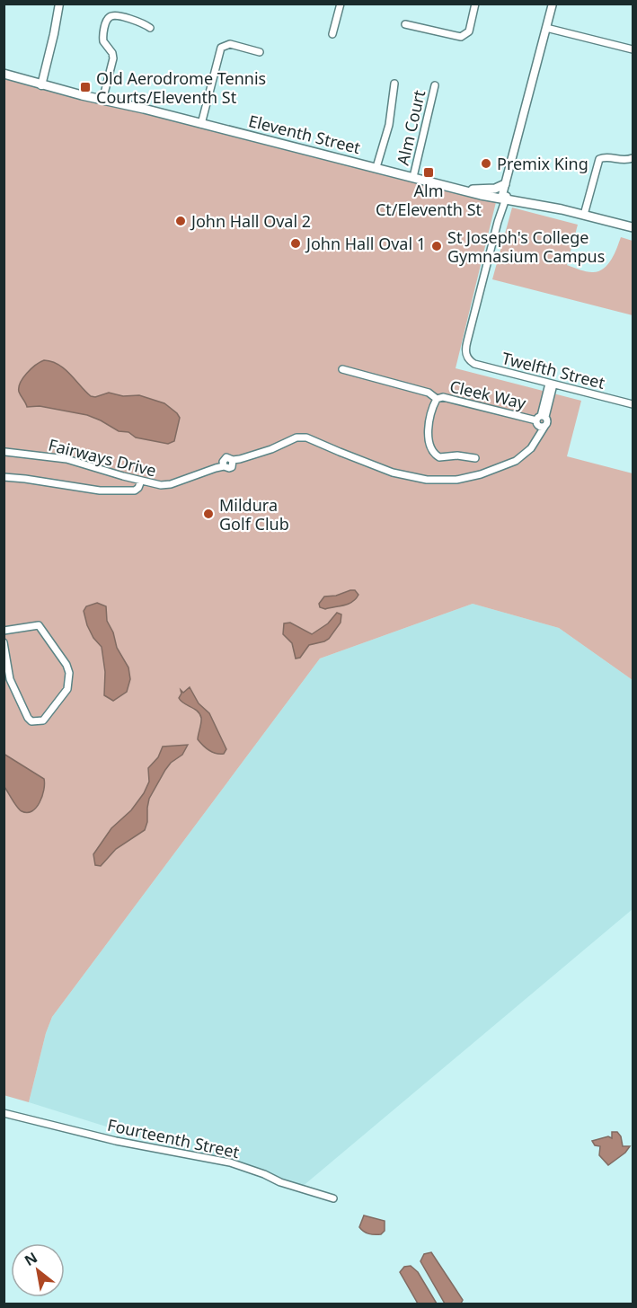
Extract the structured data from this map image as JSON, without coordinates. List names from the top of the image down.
{
  "streets": {
    "main road": ["Eleventh Street"],
    "street": [
      "Alm Court",
      "Twelfth Street",
      "Cleek Way",
      "Fairways Drive",
      "Fourteenth Street"
    ]
  },
  "crossings": [
    ["Alm Court", "Eleventh Street"],
    ["Eleventh Street", "Twelfth Street"],
    ["Cleek Way", "Fairways Drive"]
  ],
  "places": {
    "transit": ["Old Aerodrome Tennis Courts/Eleventh St", "Alm Ct/Eleventh St"],
    "other": [
      "Premix King",
      "John Hall Oval 2",
      "John Hall Oval 1",
      "St Joseph's College Gymnasium Campus",
      "Mildura Golf Club"
    ]
  },
  "north": "top left"
}
